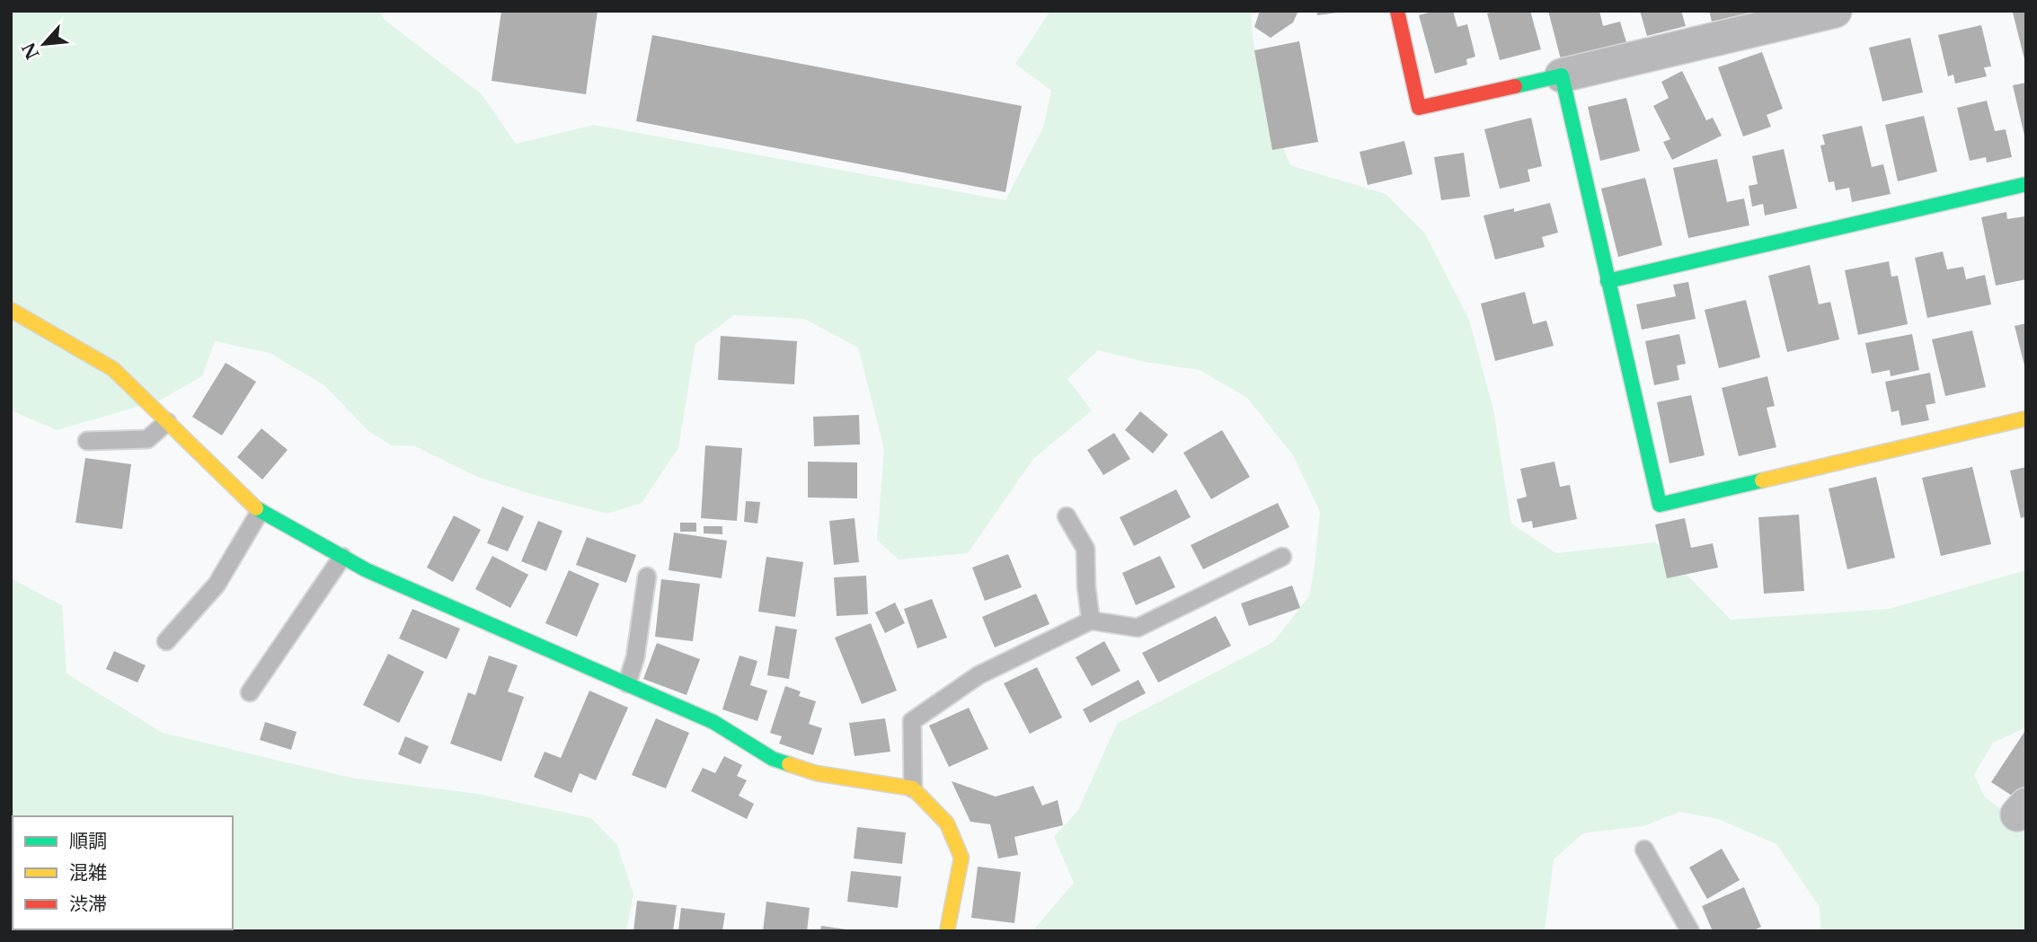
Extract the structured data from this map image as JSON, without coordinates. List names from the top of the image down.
{
  "legend": ["順調", "混雑", "渋滞"],
  "north": "bottom left"
}
